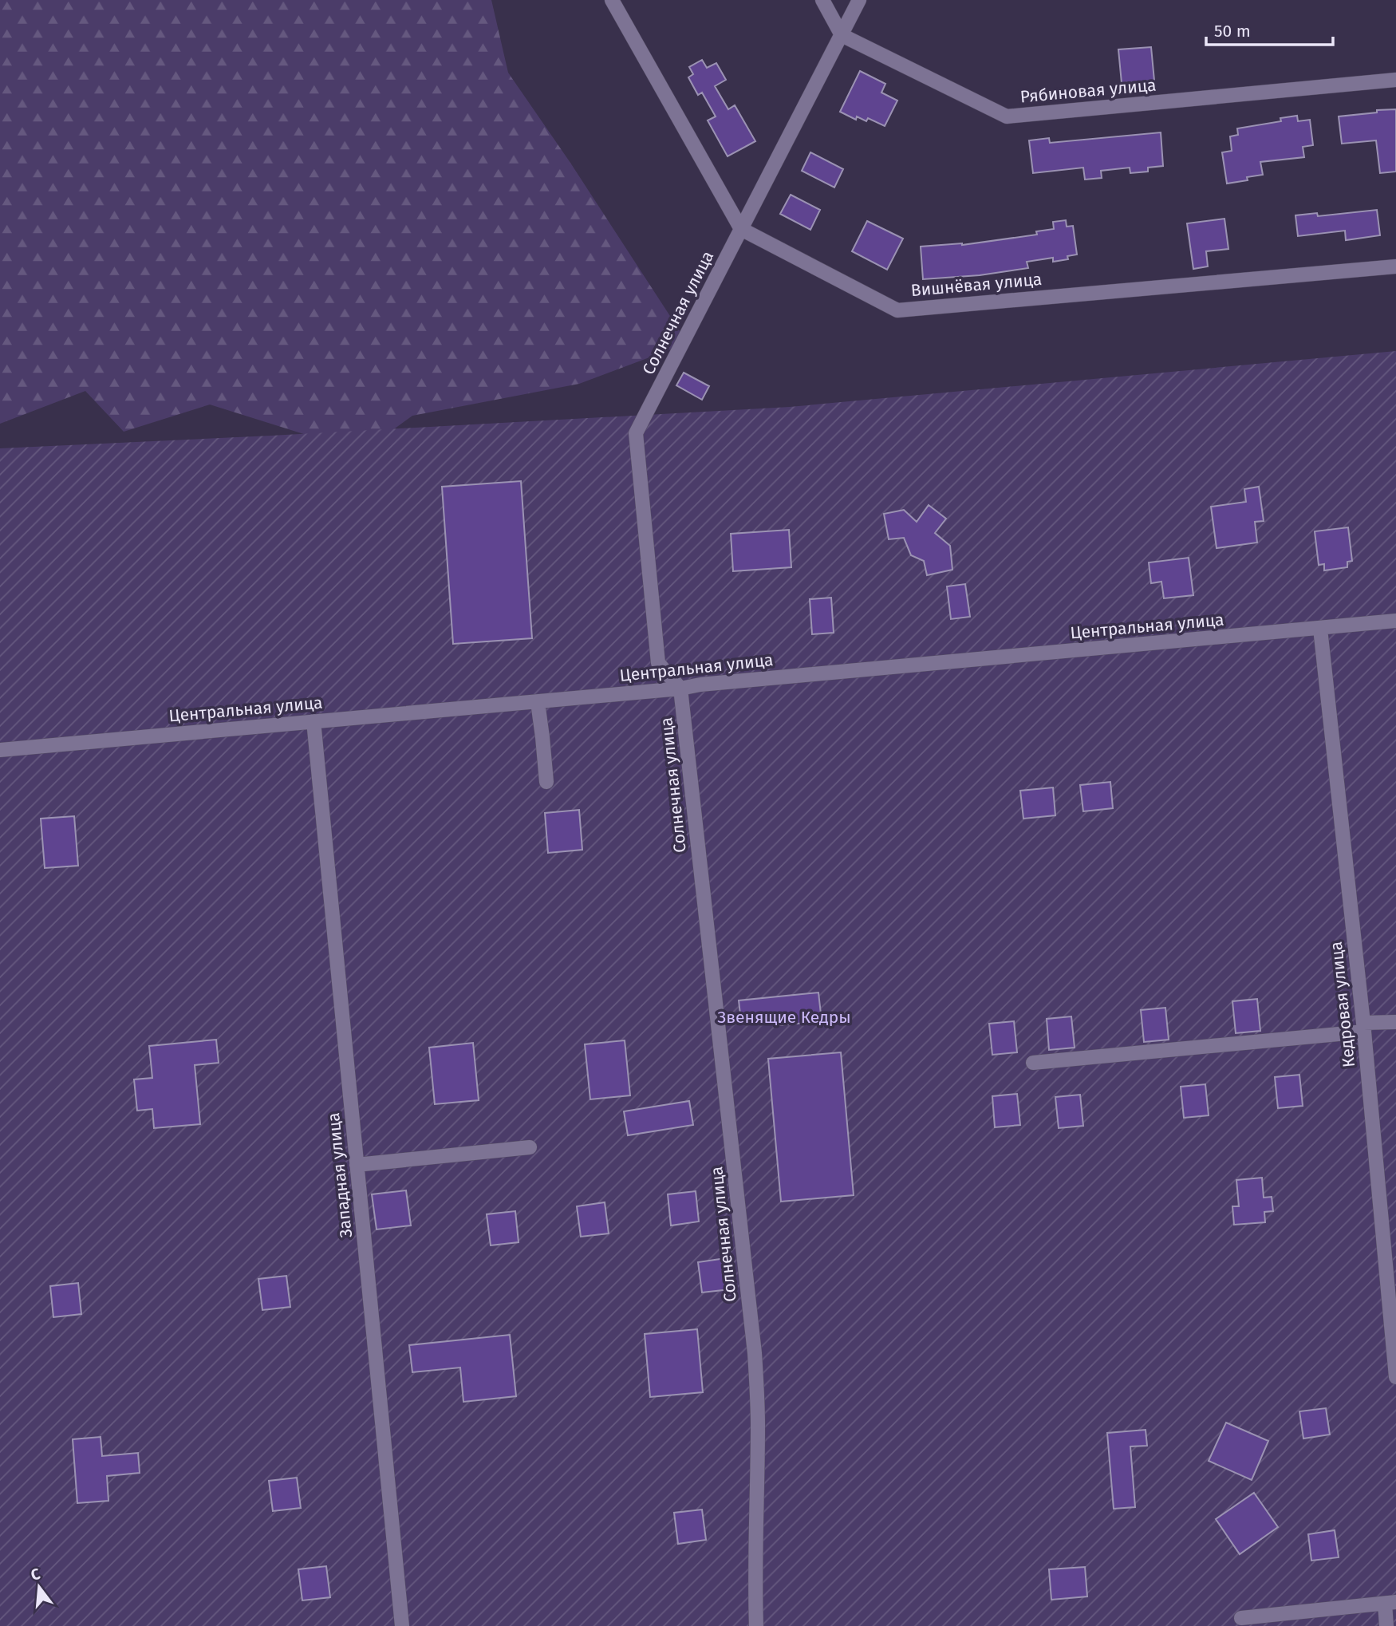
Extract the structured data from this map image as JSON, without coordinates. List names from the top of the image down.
{
  "streets": {
    "street": [
      "Рябиновая улица",
      "Вишнёвая улица",
      "Солнечная улица",
      "Центральная улица",
      "Кедровая улица",
      "Западная улица"
    ]
  },
  "crossings": [
    ["Рябиновая улица", "Солнечная улица"],
    ["Вишнёвая улица", "Солнечная улица"],
    ["Солнечная улица", "Центральная улица"],
    ["Центральная улица", "Кедровая улица"],
    ["Центральная улица", "Западная улица"]
  ],
  "parks": ["Звенящие Кедры"],
  "scale_bar": "50 m",
  "north": "top"
}
